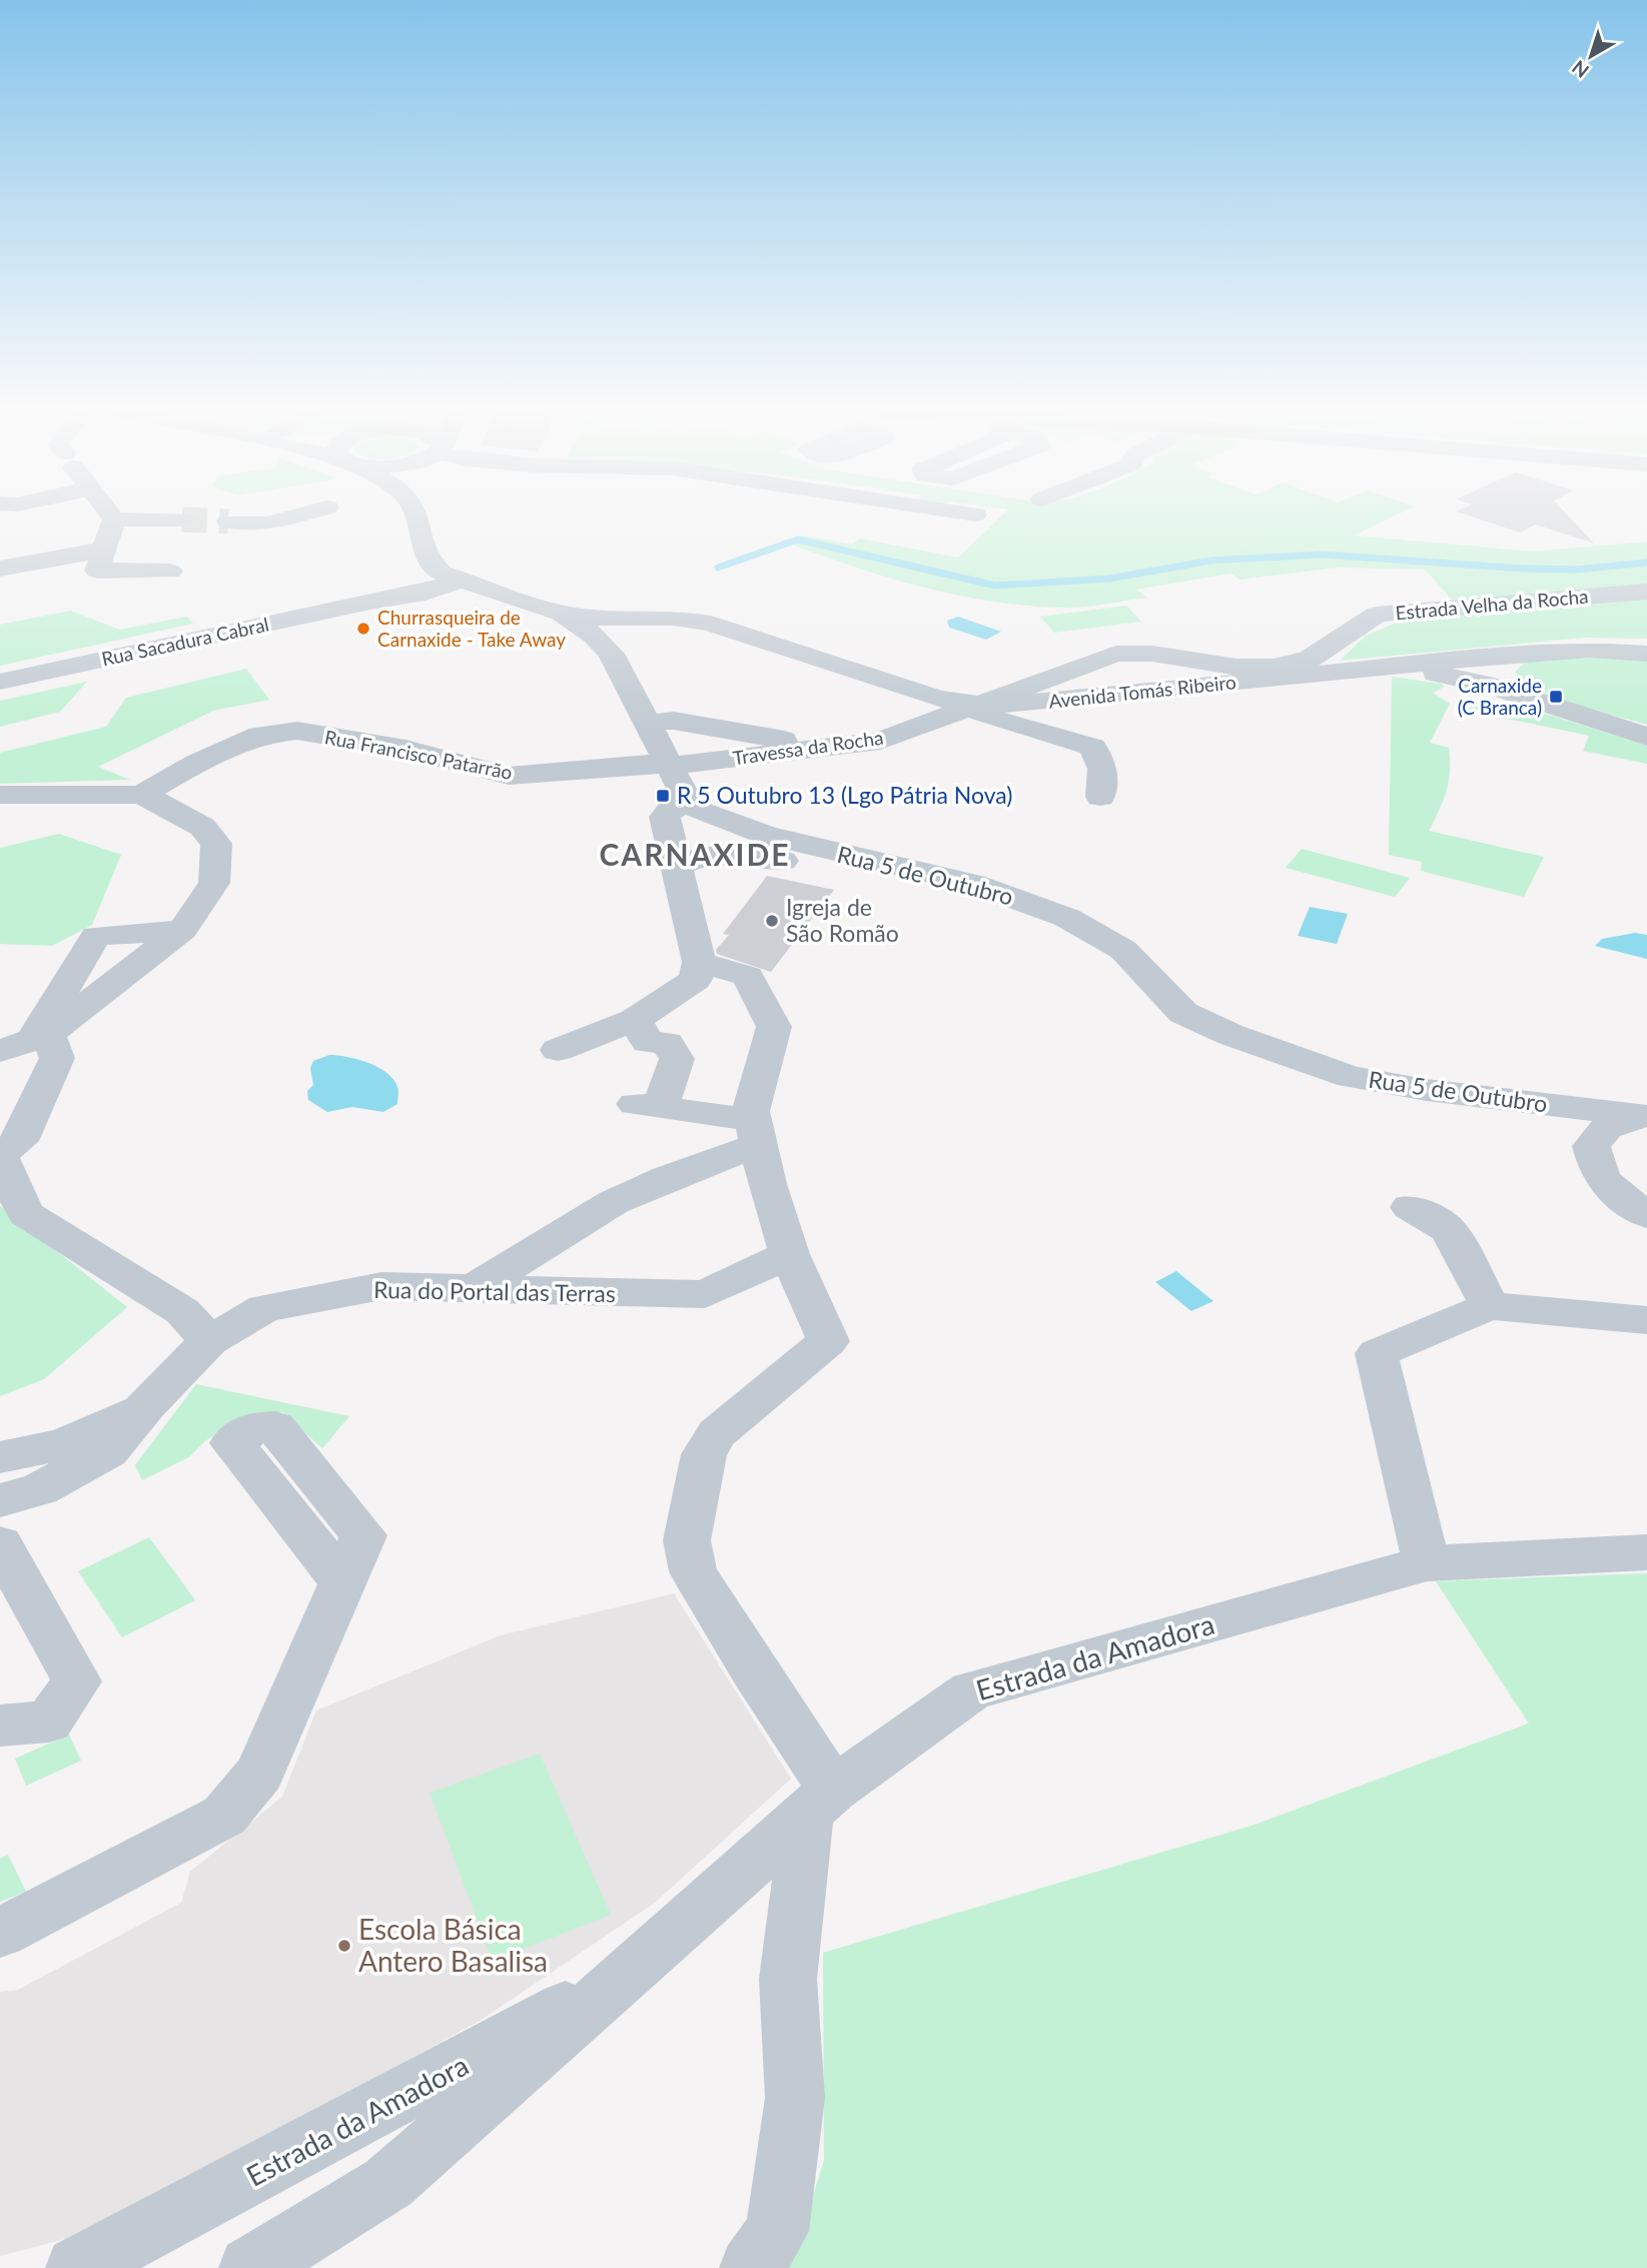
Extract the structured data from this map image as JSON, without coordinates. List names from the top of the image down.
{
  "streets": {
    "street": [
      "Estrada Velha da Rocha",
      "Rua Sacadura Cabral",
      "Avenida Tomás Ribeiro",
      "Travessa da Rocha",
      "Rua Francisco Patarrão",
      "Rua 5 de Outubro",
      "Rua do Portal das Terras",
      "Estrada da Amadora"
    ]
  },
  "crossings": [
    ["Estrada Velha da Rocha", "Avenida Tomás Ribeiro"],
    ["Estrada Velha da Rocha", "Travessa da Rocha"],
    ["Rua Sacadura Cabral", "Avenida Tomás Ribeiro"],
    ["Avenida Tomás Ribeiro", "Travessa da Rocha"],
    ["Travessa da Rocha", "Rua Francisco Patarrão"]
  ],
  "districts": ["CARNAXIDE"],
  "places": {
    "other": ["Churrasqueira de Carnaxide - Take Away", "Igreja de São Romão", "Escola Básica Antero Basalisa"],
    "transit": ["Carnaxide (C Branca)", "R 5 Outubro 13 (Lgo Pátria Nova)"]
  },
  "north": "bottom left"
}
